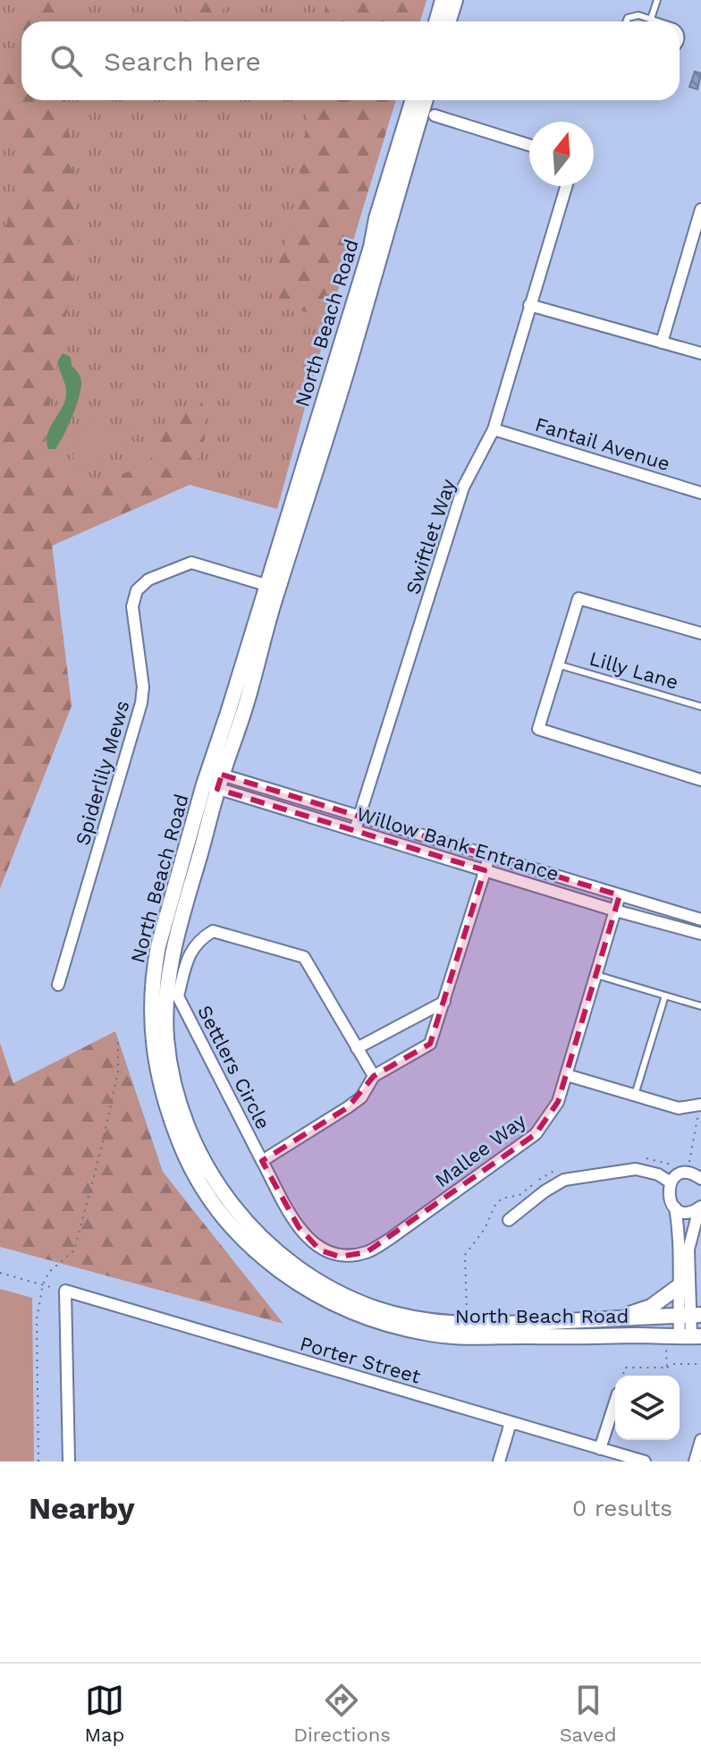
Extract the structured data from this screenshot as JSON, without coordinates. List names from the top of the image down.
{
  "streets": {
    "main road": ["North Beach Road"],
    "street": [
      "Fantail Avenue",
      "Swiftlet Way",
      "Spiderlily Mews",
      "Willow Bank Entrance",
      "Settlers Circle",
      "Mallee Way",
      "Porter Street"
    ],
    "lane": ["Lilly Lane"]
  },
  "crossings": [
    ["North Beach Road", "Spiderlily Mews"],
    ["North Beach Road", "Willow Bank Entrance"],
    ["Fantail Avenue", "Swiftlet Way"],
    ["Swiftlet Way", "Willow Bank Entrance"],
    ["Willow Bank Entrance", "Settlers Circle"],
    ["Willow Bank Entrance", "Mallee Way"],
    ["Settlers Circle", "Mallee Way"]
  ],
  "north": "top",
  "page": {
    "search": "Search here",
    "heading": ["Nearby", "0 results"],
    "nav": ["Map", "Directions", "Saved"]
  }
}
